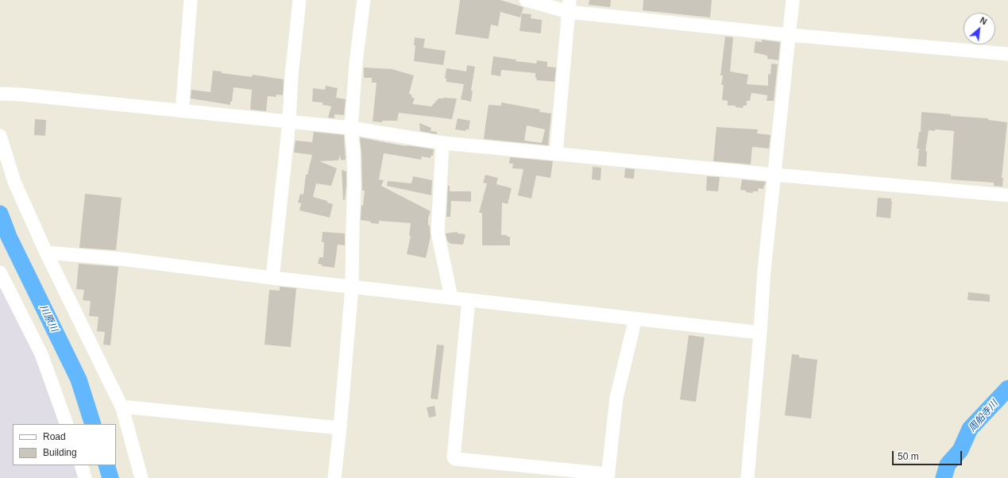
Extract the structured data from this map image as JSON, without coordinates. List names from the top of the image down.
{
  "water": ["川原川", "周船寺川"],
  "legend": ["Road", "Building"],
  "scale_bar": "50 m",
  "north": "top right"
}
